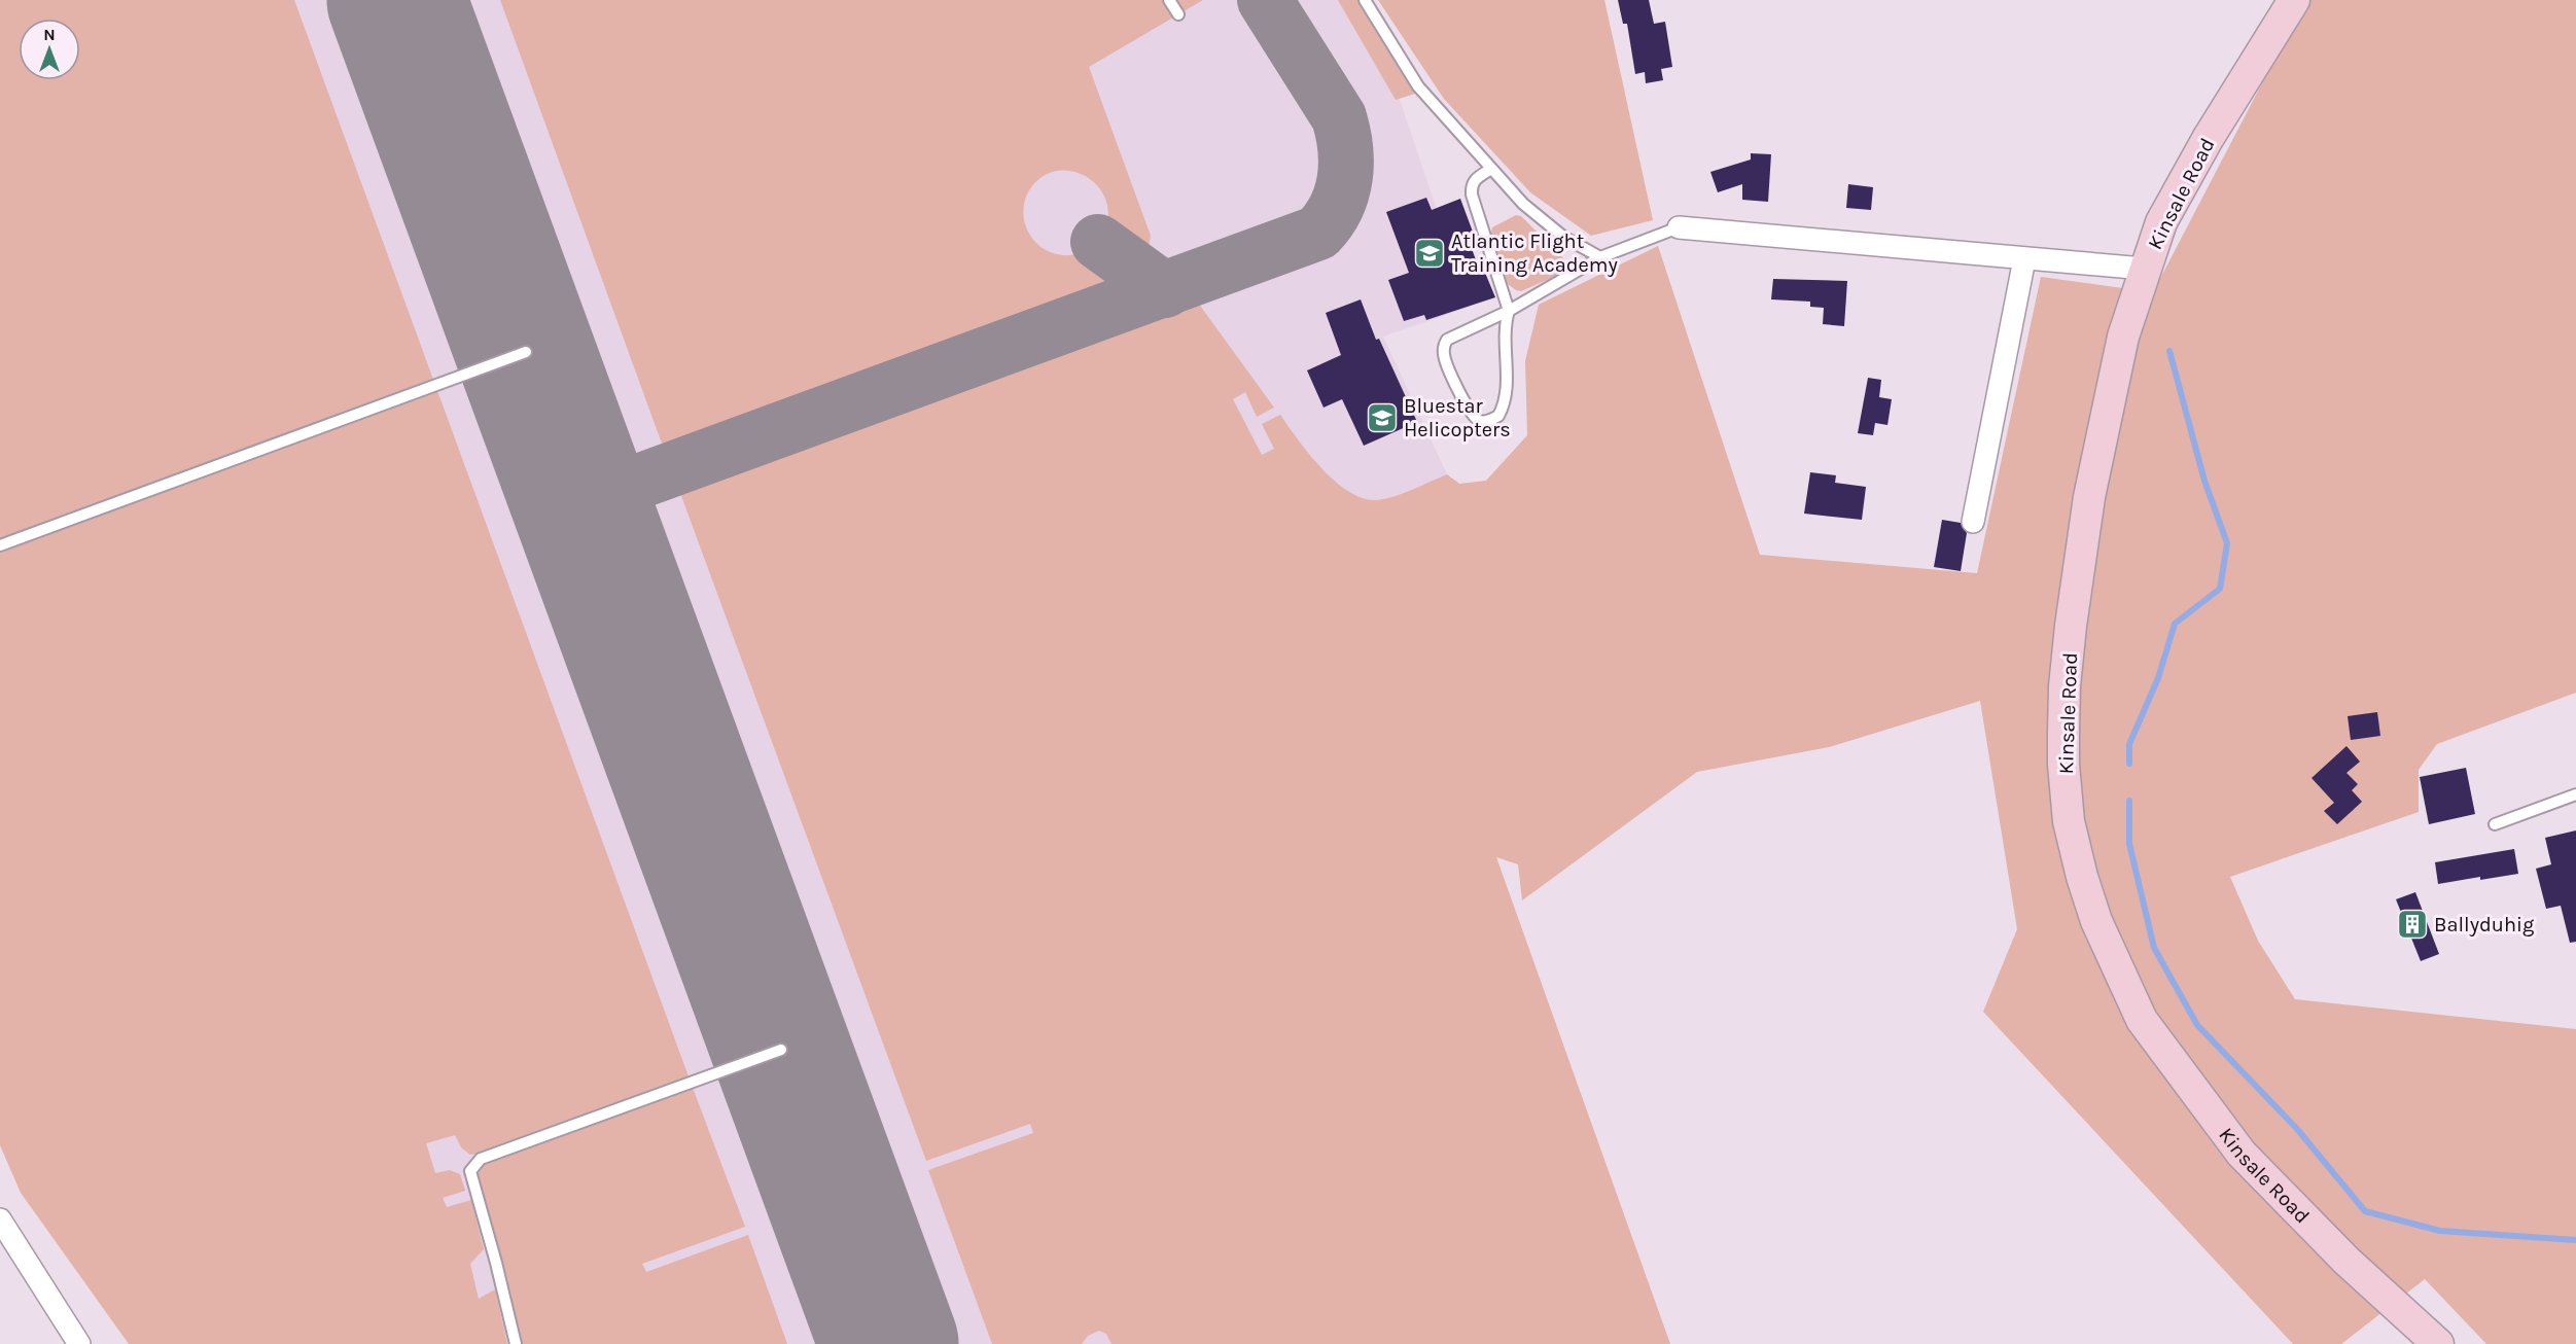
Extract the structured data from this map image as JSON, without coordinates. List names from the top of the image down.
{
  "streets": {
    "main road": ["Kinsale Road"]
  },
  "places": {
    "school or university": ["Atlantic Flight Training Academy", "Bluestar Helicopters"],
    "building": ["Ballyduhig"]
  },
  "north": "top"
}
